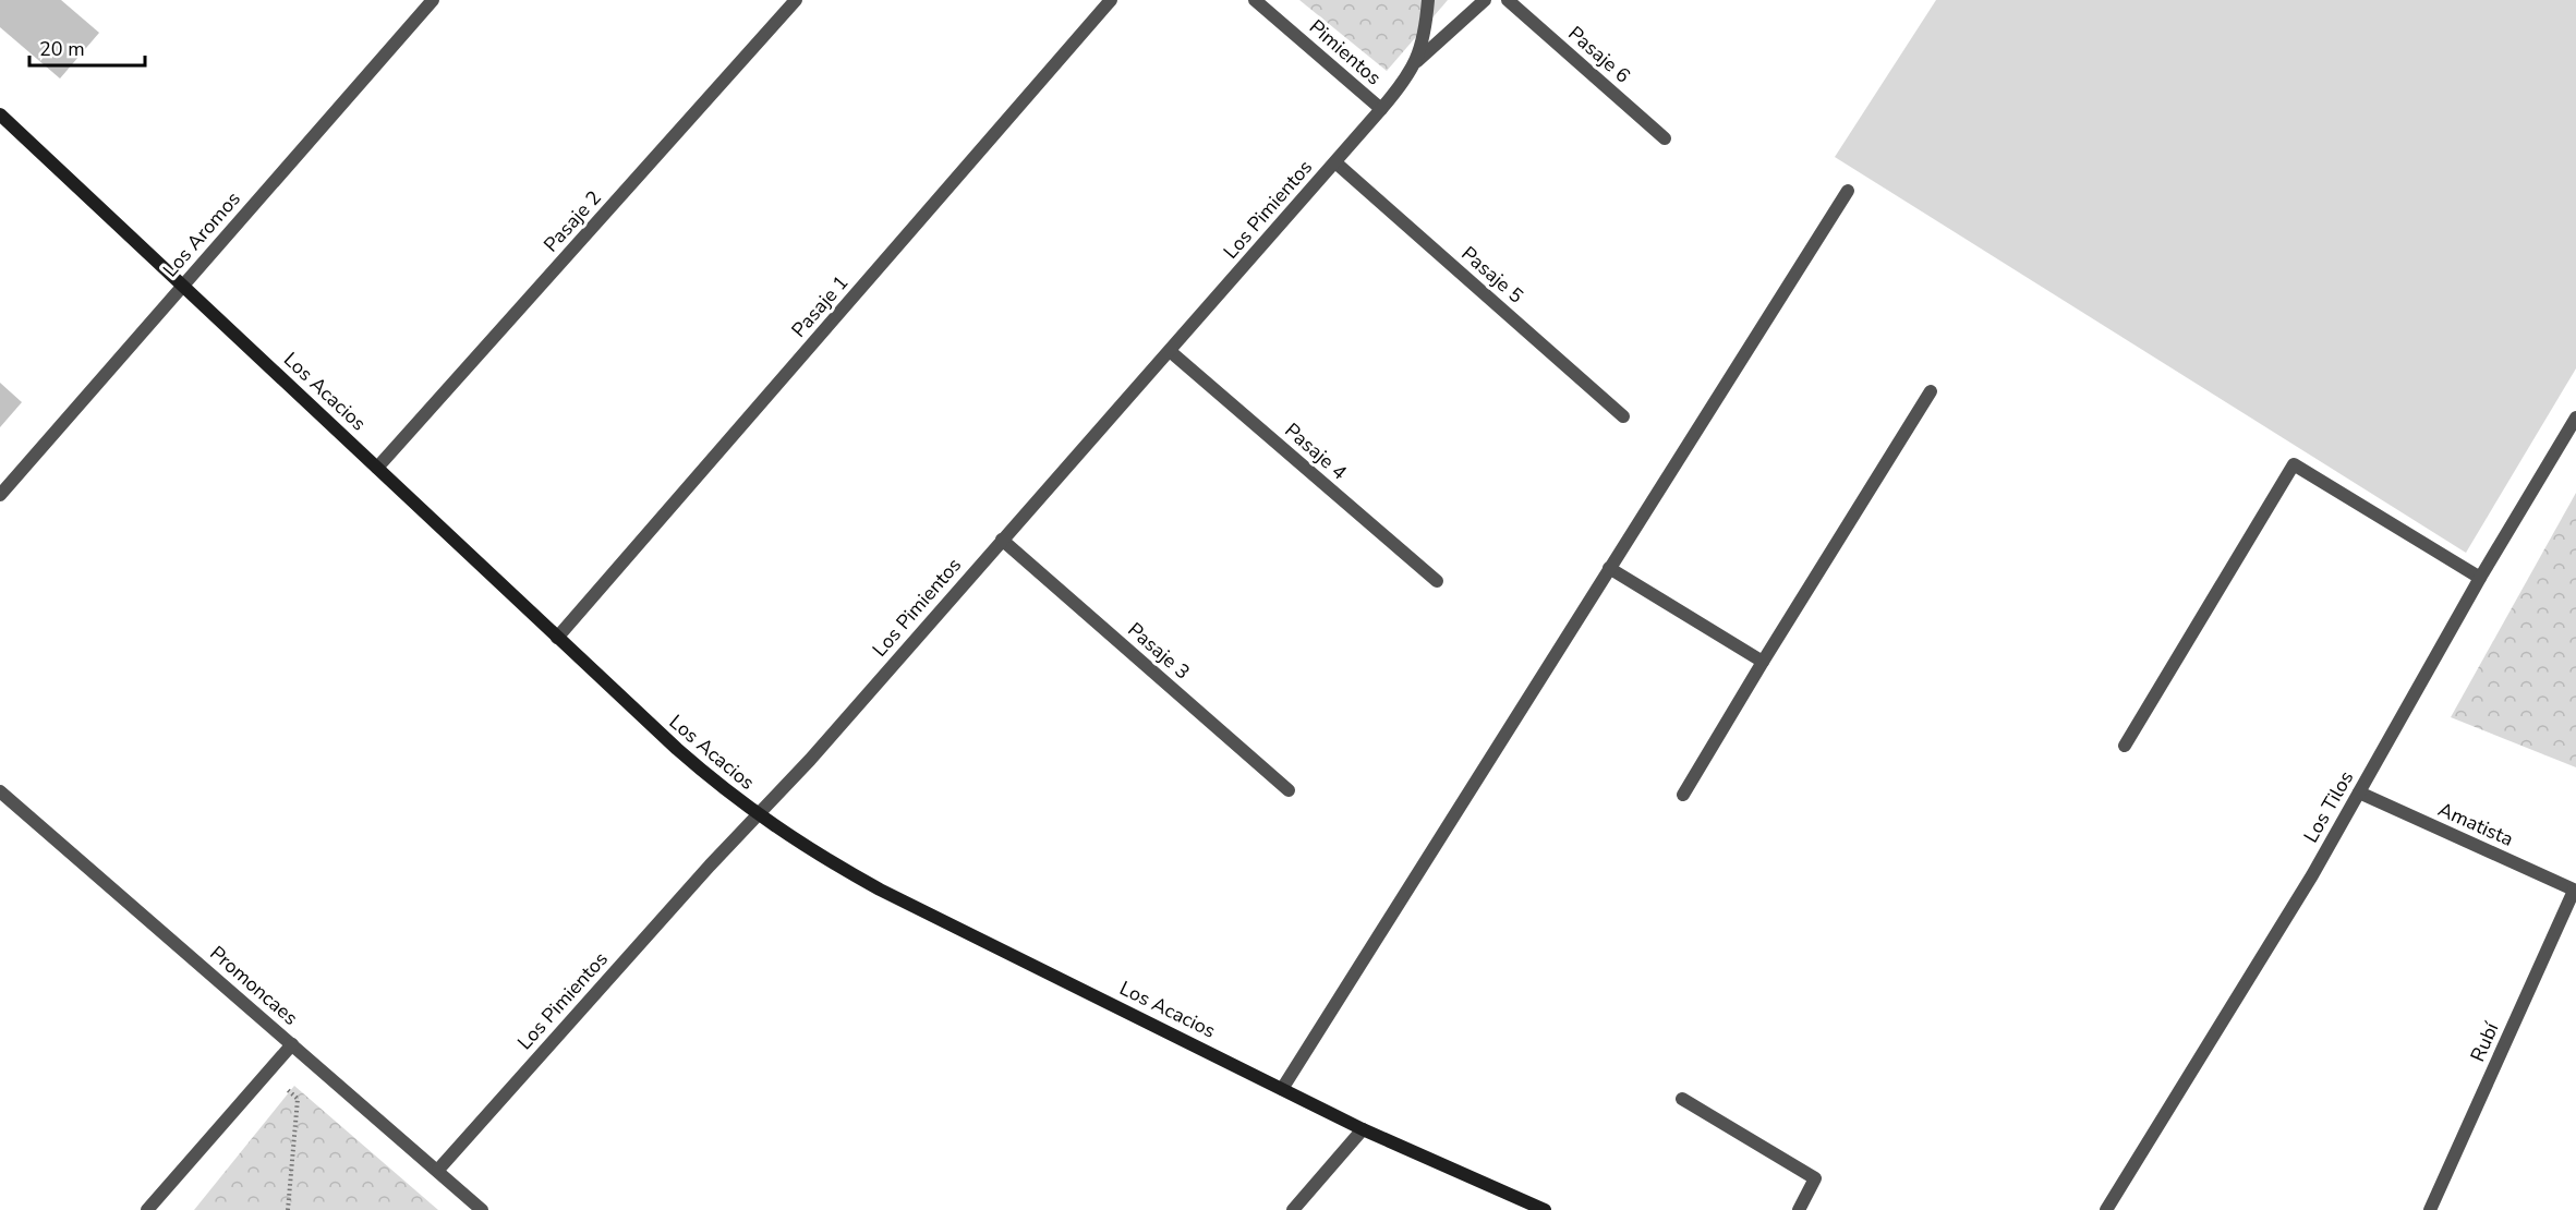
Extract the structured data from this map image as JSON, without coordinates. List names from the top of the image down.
{
  "streets": {
    "street": [
      "Pimientos",
      "Pasaje 6",
      "Los Pimientos",
      "Pasaje 2",
      "Los Aromos",
      "Pasaje 5",
      "Pasaje 1",
      "Los Acacios",
      "Pasaje 4",
      "Pasaje 3",
      "Los Tilos",
      "Amatista",
      "Promoncaes",
      "Rubí"
    ]
  },
  "crossings": [
    ["Pimientos", "Los Pimientos"],
    ["Los Pimientos", "Pasaje 5"],
    ["Los Pimientos", "Los Acacios"],
    ["Los Pimientos", "Pasaje 4"],
    ["Los Pimientos", "Pasaje 3"],
    ["Los Pimientos", "Promoncaes"],
    ["Pasaje 2", "Los Acacios"],
    ["Los Aromos", "Los Acacios"],
    ["Pasaje 1", "Los Acacios"],
    ["Los Tilos", "Amatista"],
    ["Amatista", "Rubí"]
  ],
  "scale_bar": "20 m"
}
